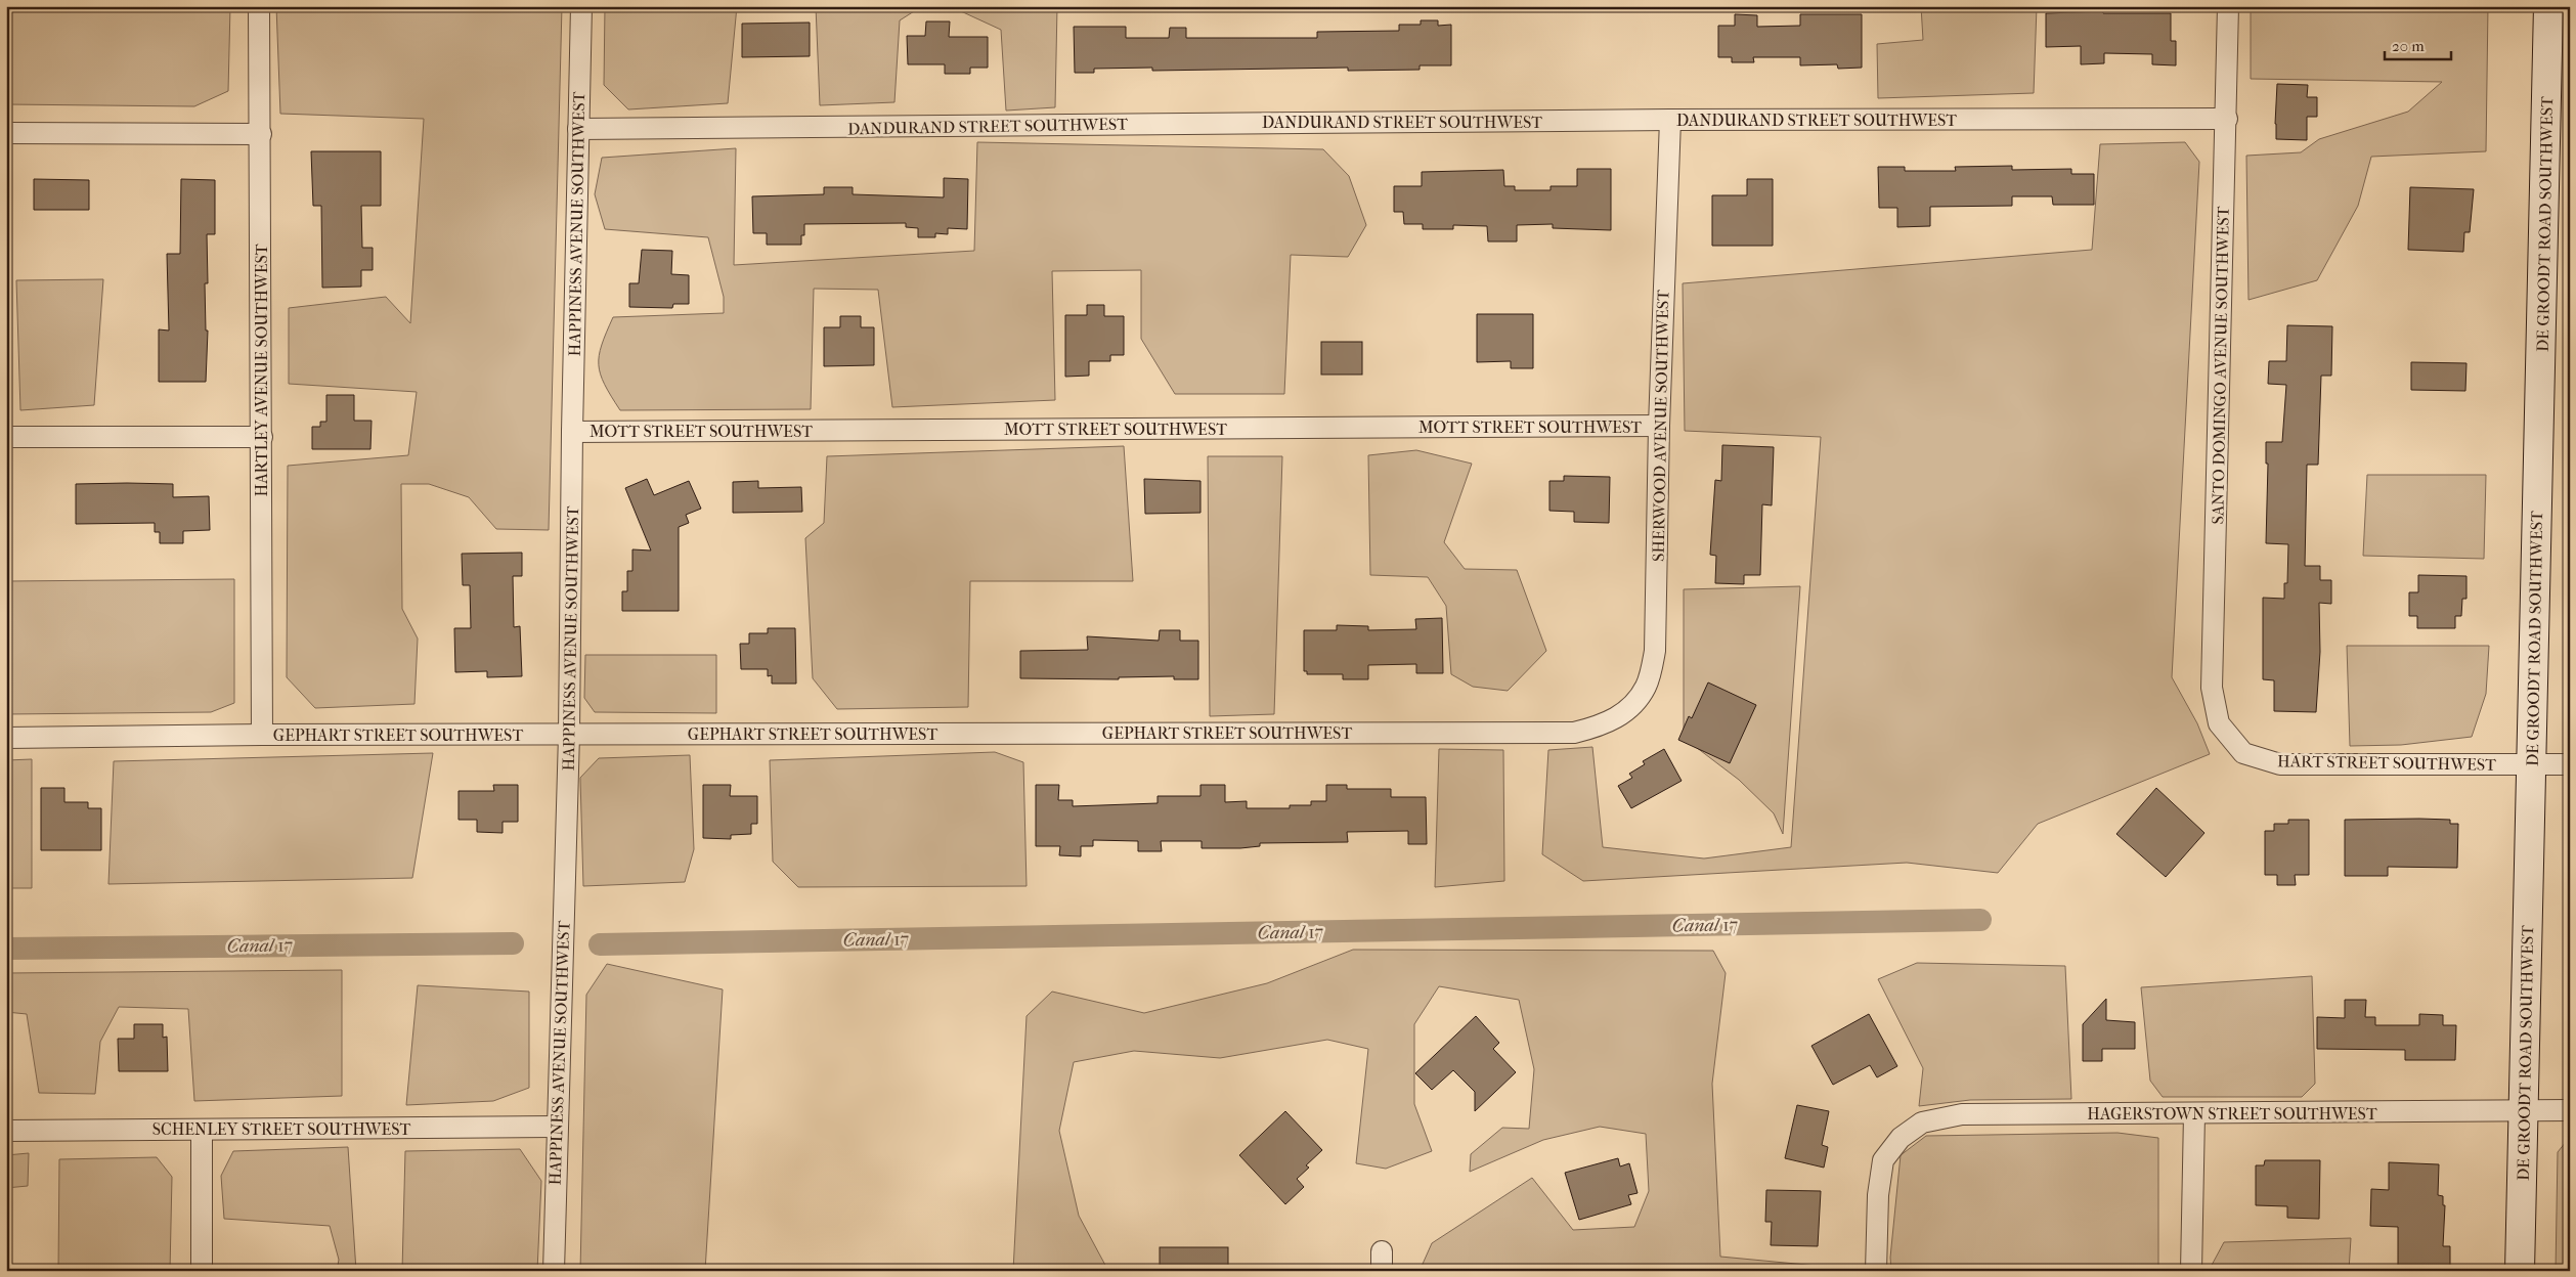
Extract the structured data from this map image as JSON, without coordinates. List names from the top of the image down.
{
  "streets": {
    "street": [
      "DANDURAND STREET SOUTHWEST",
      "HAPPINESS AVENUE SOUTHWEST",
      "DE GROODT ROAD SOUTHWEST",
      "SANTO DOMINGO AVENUE SOUTHWEST",
      "HARTLEY AVENUE SOUTHWEST",
      "SHERWOOD AVENUE SOUTHWEST",
      "MOTT STREET SOUTHWEST",
      "GEPHART STREET SOUTHWEST",
      "HART STREET SOUTHWEST",
      "HAGERSTOWN STREET SOUTHWEST",
      "SCHENLEY STREET SOUTHWEST"
    ]
  },
  "crossings": [
    ["DANDURAND STREET SOUTHWEST", "HAPPINESS AVENUE SOUTHWEST"],
    ["DANDURAND STREET SOUTHWEST", "SANTO DOMINGO AVENUE SOUTHWEST"],
    ["DANDURAND STREET SOUTHWEST", "SHERWOOD AVENUE SOUTHWEST"],
    ["HAPPINESS AVENUE SOUTHWEST", "MOTT STREET SOUTHWEST"],
    ["HAPPINESS AVENUE SOUTHWEST", "GEPHART STREET SOUTHWEST"],
    ["HAPPINESS AVENUE SOUTHWEST", "SCHENLEY STREET SOUTHWEST"],
    ["DE GROODT ROAD SOUTHWEST", "HART STREET SOUTHWEST"],
    ["DE GROODT ROAD SOUTHWEST", "HAGERSTOWN STREET SOUTHWEST"],
    ["SANTO DOMINGO AVENUE SOUTHWEST", "HART STREET SOUTHWEST"],
    ["HARTLEY AVENUE SOUTHWEST", "GEPHART STREET SOUTHWEST"],
    ["SHERWOOD AVENUE SOUTHWEST", "MOTT STREET SOUTHWEST"],
    ["SHERWOOD AVENUE SOUTHWEST", "GEPHART STREET SOUTHWEST"]
  ],
  "water": ["Canal 17"],
  "scale_bar": "20 m"
}
